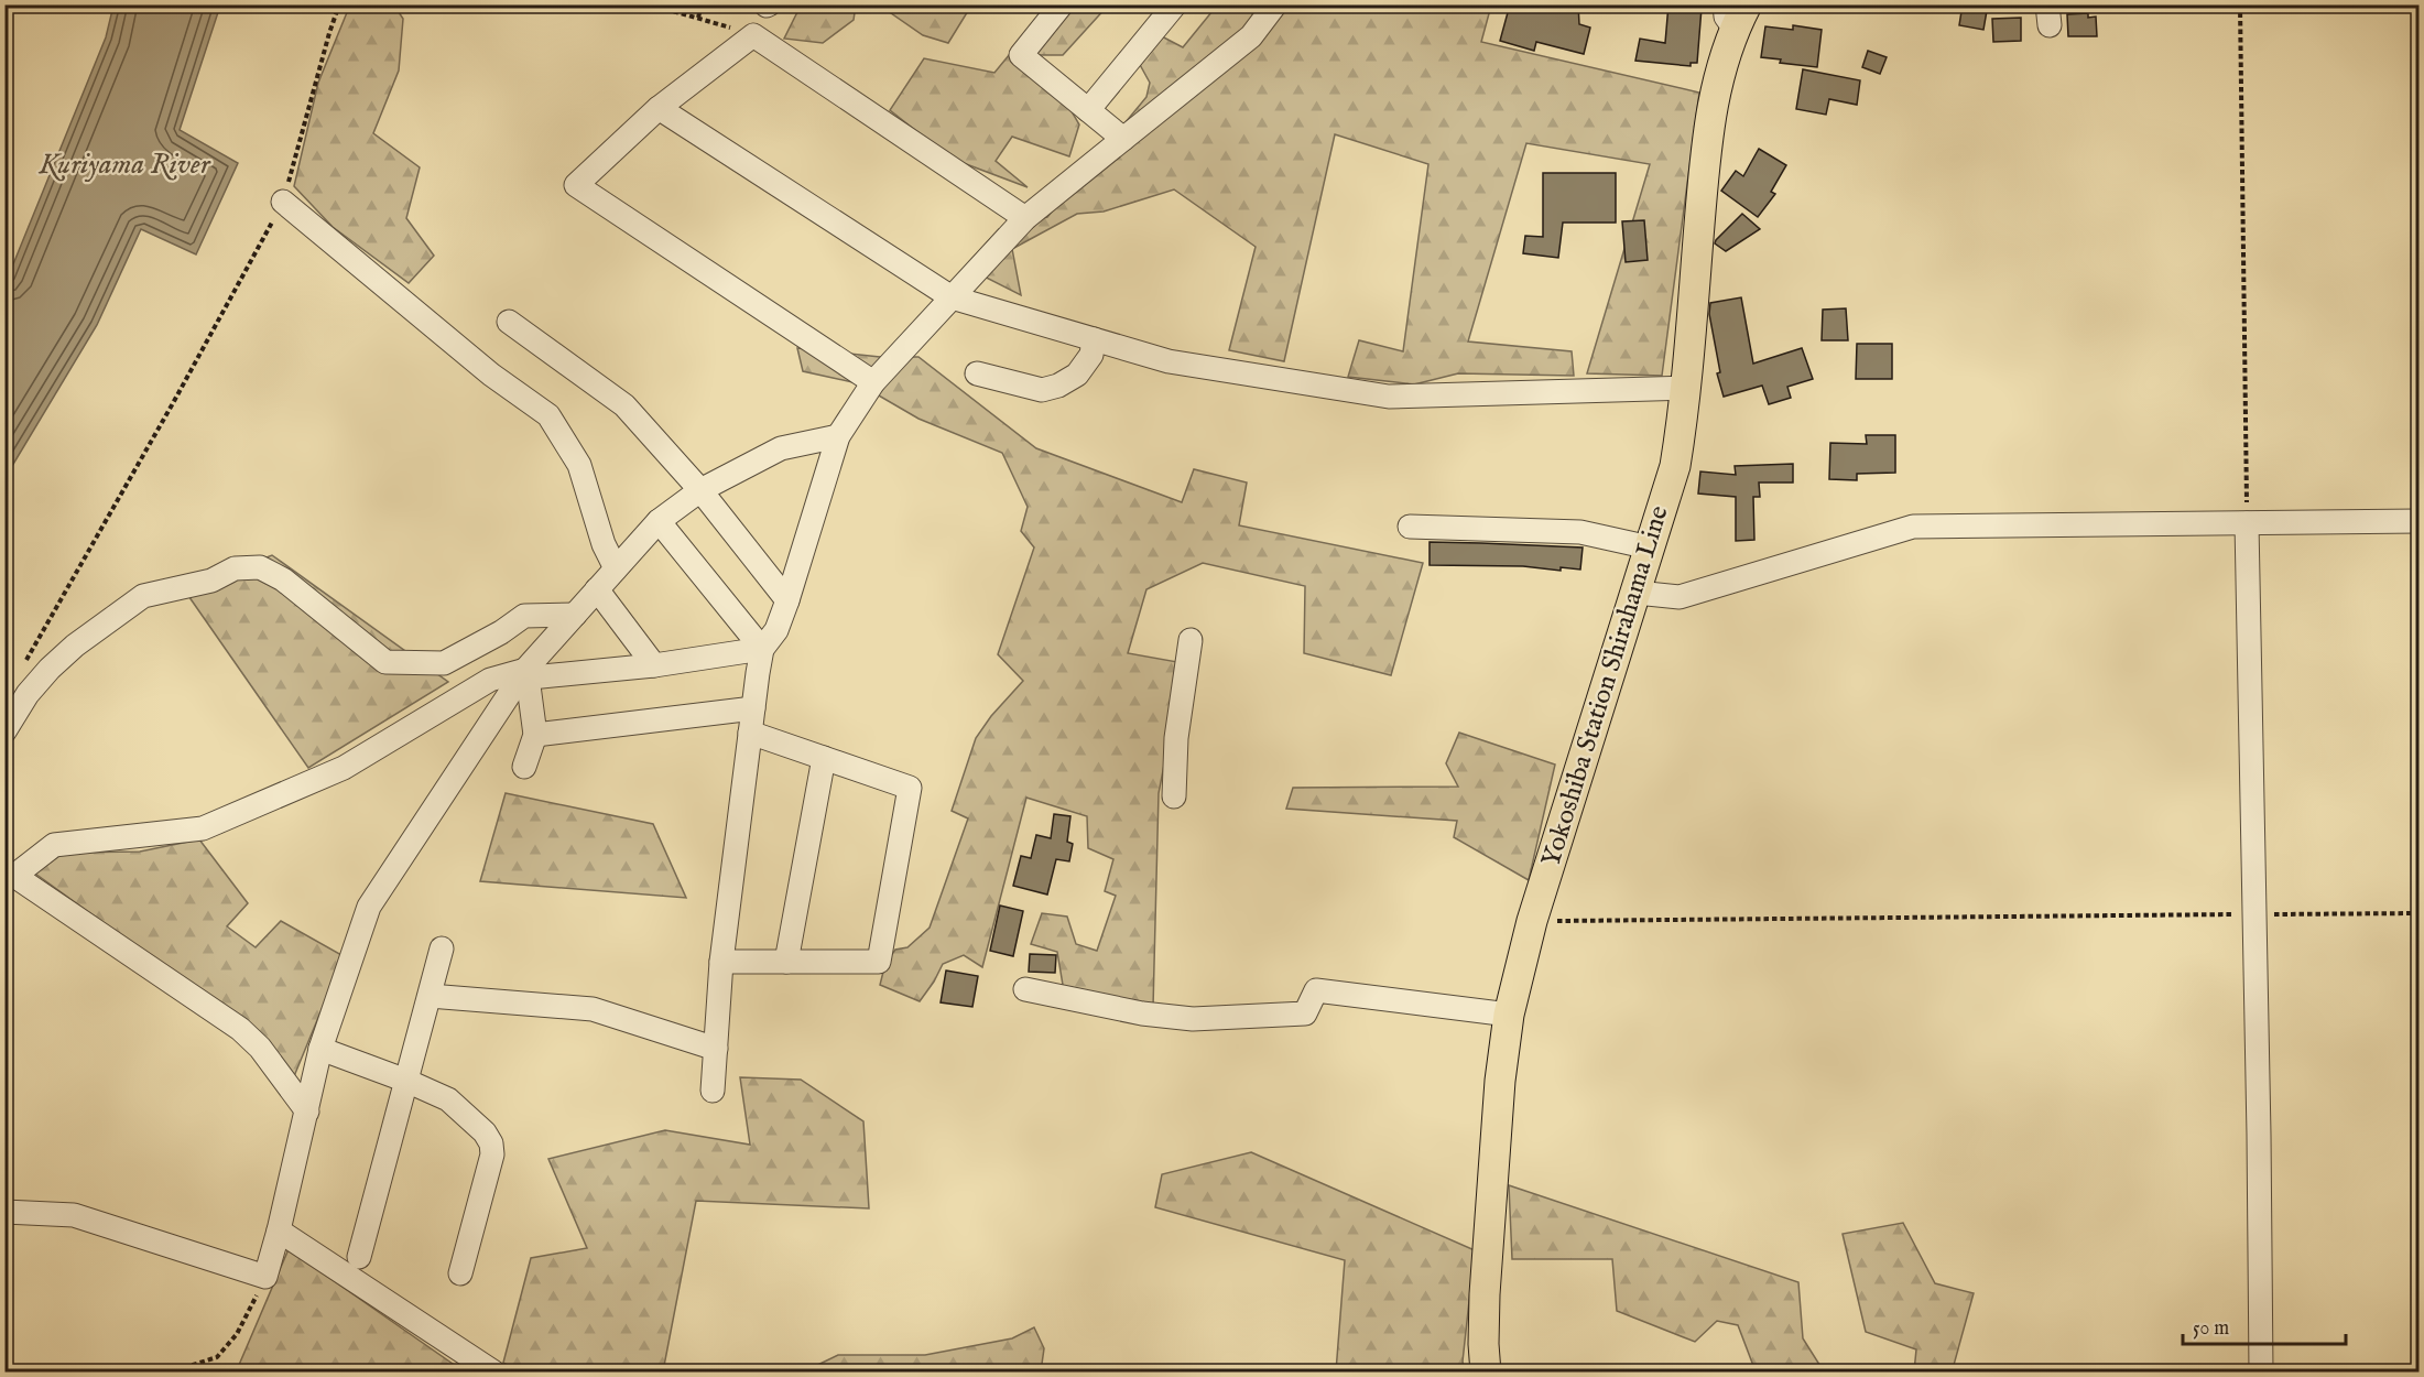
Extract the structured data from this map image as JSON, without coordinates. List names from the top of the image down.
{
  "streets": {
    "main road": ["Yokoshiba Station Shirahama Line"]
  },
  "water": ["Kuriyama River"],
  "scale_bar": "50 m"
}
